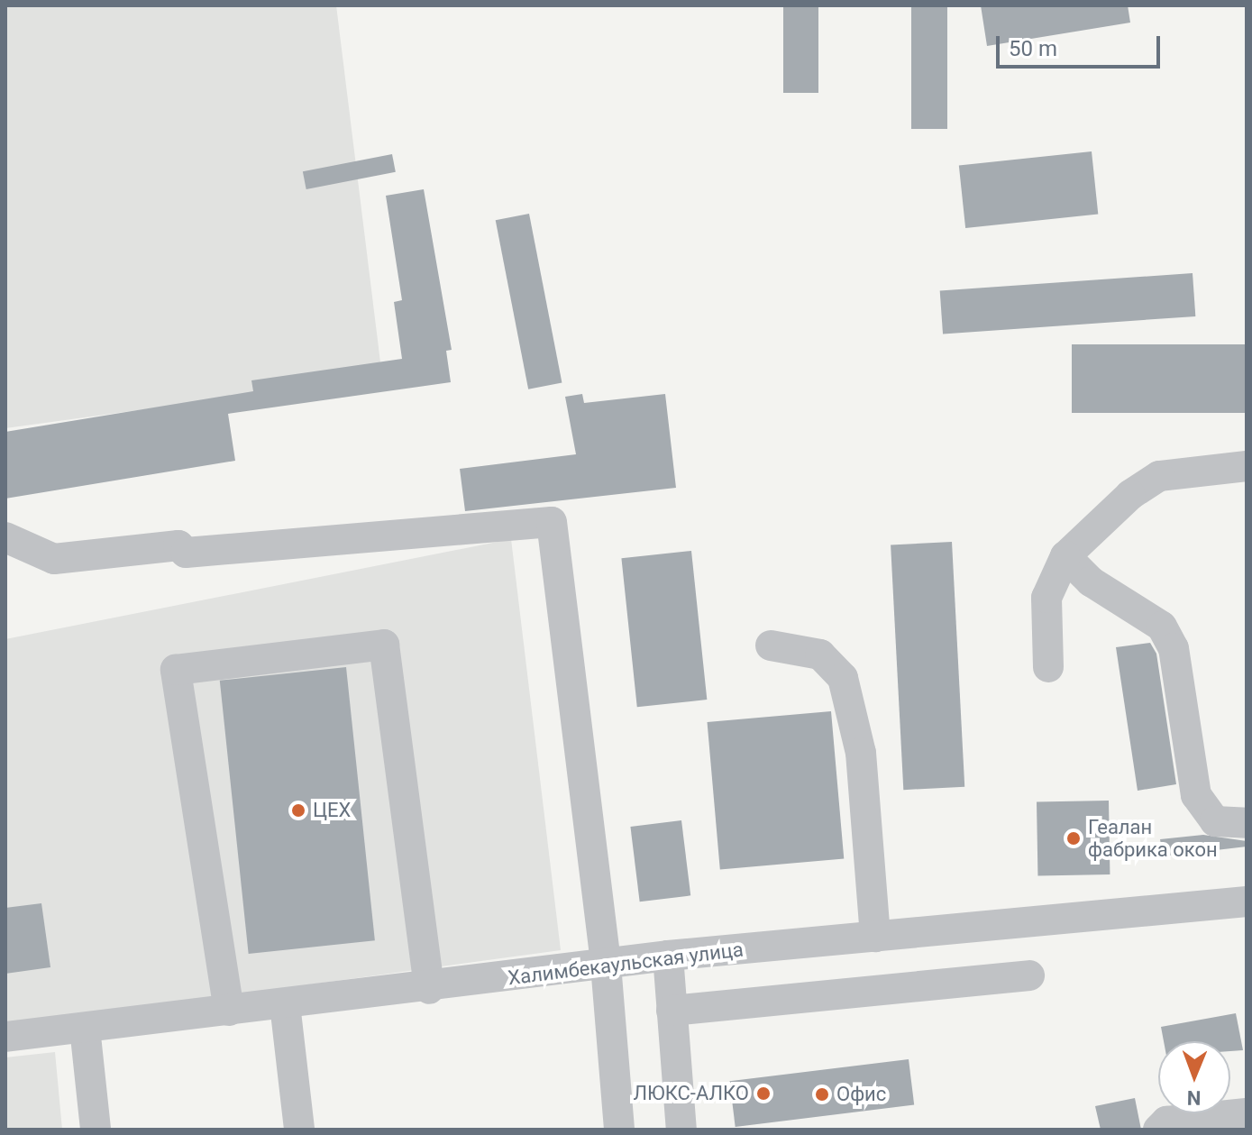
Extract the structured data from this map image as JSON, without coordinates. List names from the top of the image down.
{
  "streets": {
    "street": ["Халимбекаульская улица"]
  },
  "places": [
    "ЦЕХ",
    "Геалан фабрика окон",
    "ЛЮКС-АЛКО",
    "Офис"
  ],
  "scale_bar": "50 m",
  "north": "bottom"
}
